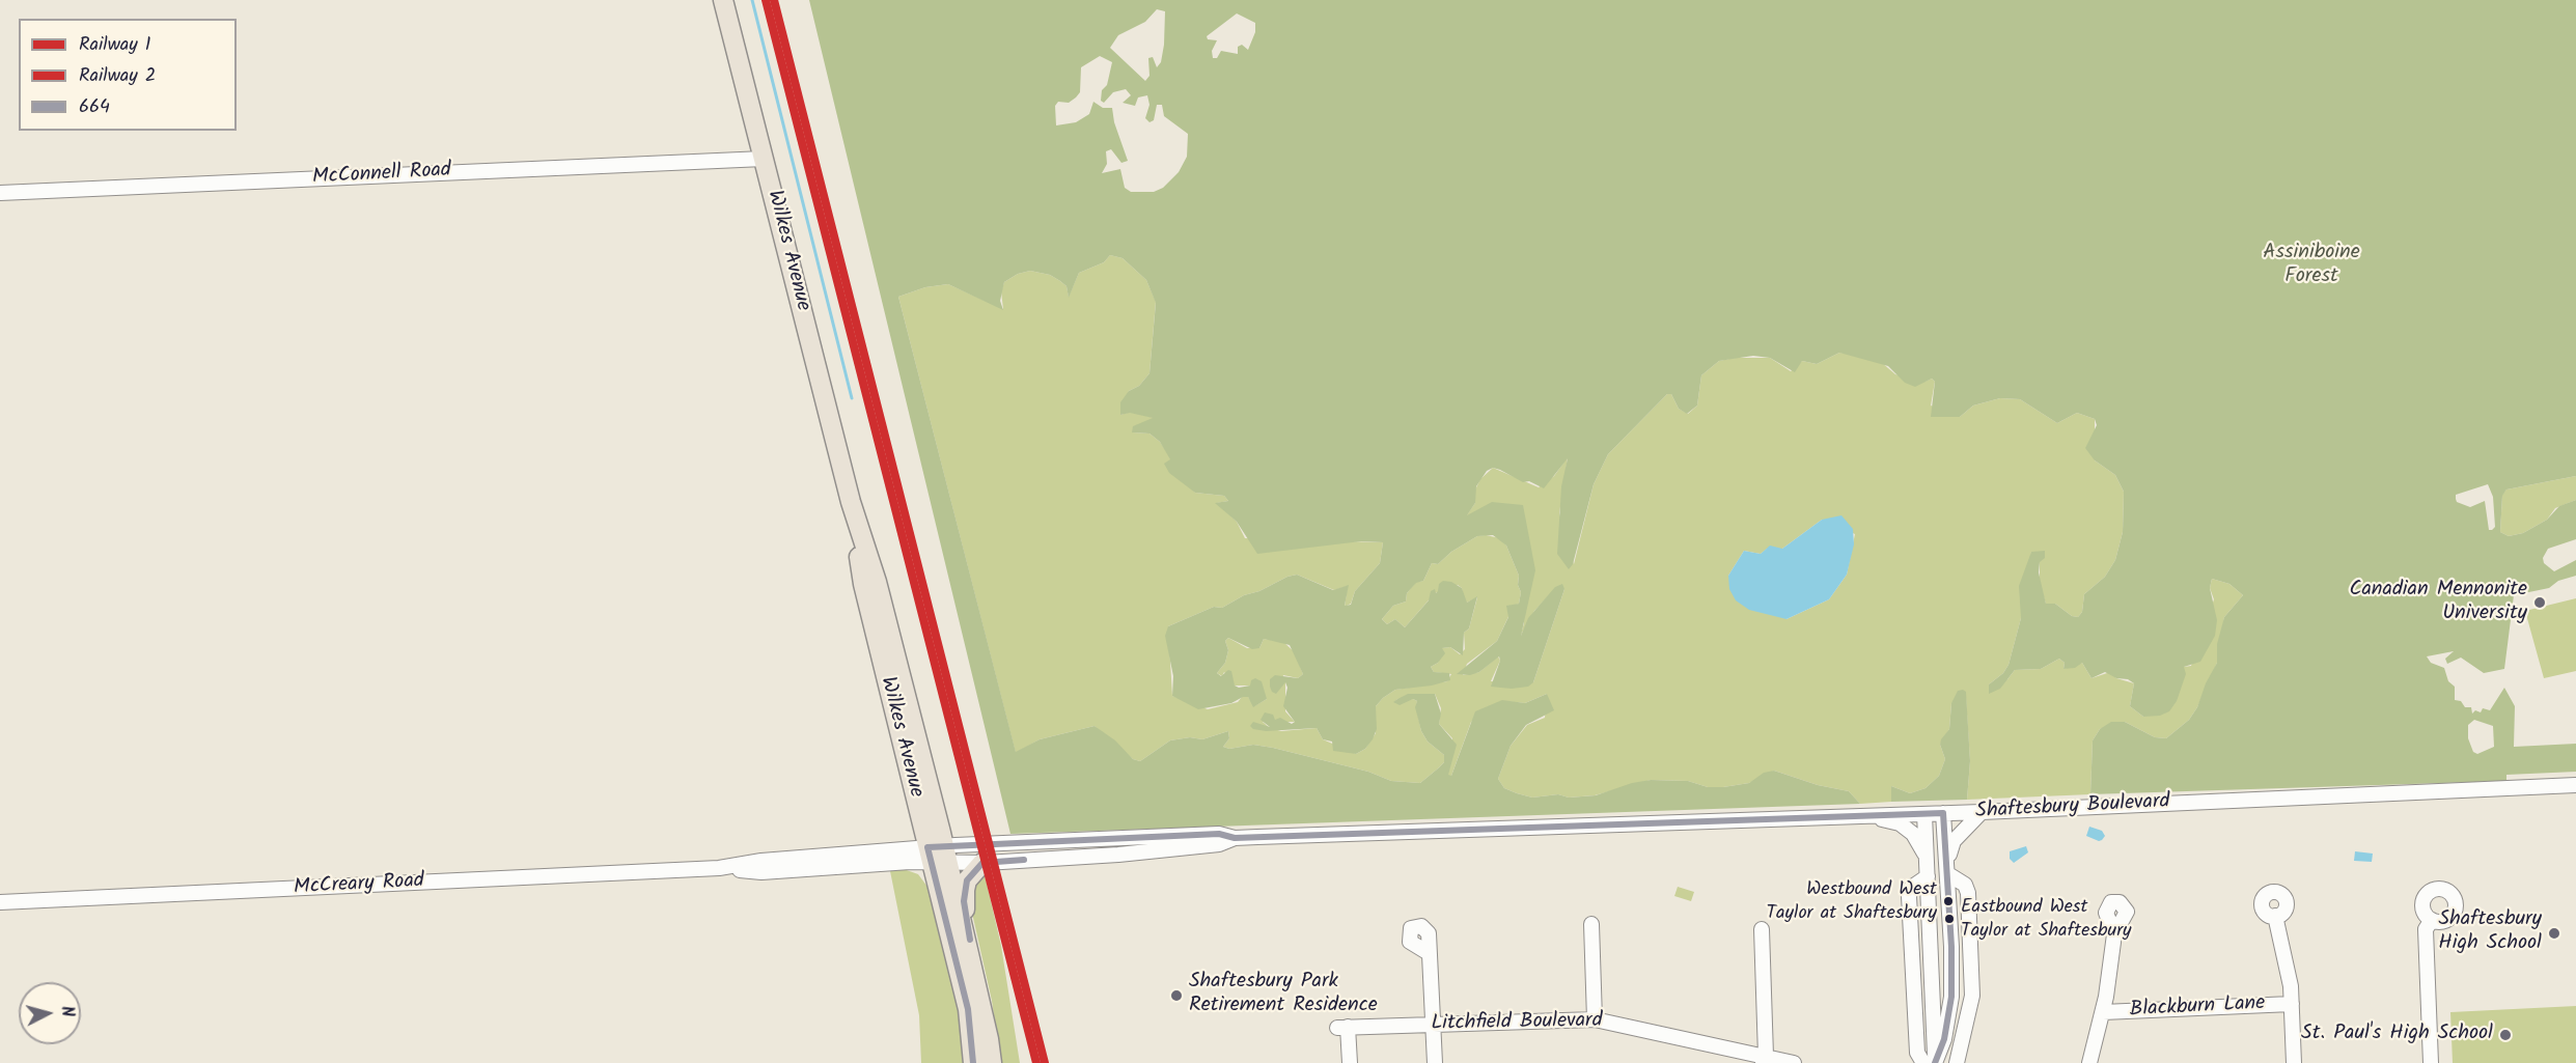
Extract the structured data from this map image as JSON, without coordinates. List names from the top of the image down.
{
  "streets": {
    "main road": ["Wilkes Avenue"],
    "street": [
      "McConnell Road",
      "Shaftesbury Boulevard",
      "McCreary Road",
      "Blackburn Lane",
      "Litchfield Boulevard"
    ]
  },
  "crossings": [
    ["McConnell Road", "Wilkes Avenue"],
    ["Wilkes Avenue", "Shaftesbury Boulevard"],
    ["Wilkes Avenue", "McCreary Road"],
    ["Shaftesbury Boulevard", "McCreary Road"]
  ],
  "parks": ["Assiniboine Forest"],
  "places": [
    "Canadian Mennonite University",
    "Westbound West Taylor at Shaftesbury",
    "Eastbound West Taylor at Shaftesbury",
    "Shaftesbury High School",
    "Shaftesbury Park Retirement Residence",
    "St. Paul's High School"
  ],
  "lines": ["rail line 1", "rail line 2", "transit line 664"],
  "legend": ["Railway 1", "Railway 2", "664"],
  "north": "right"
}
